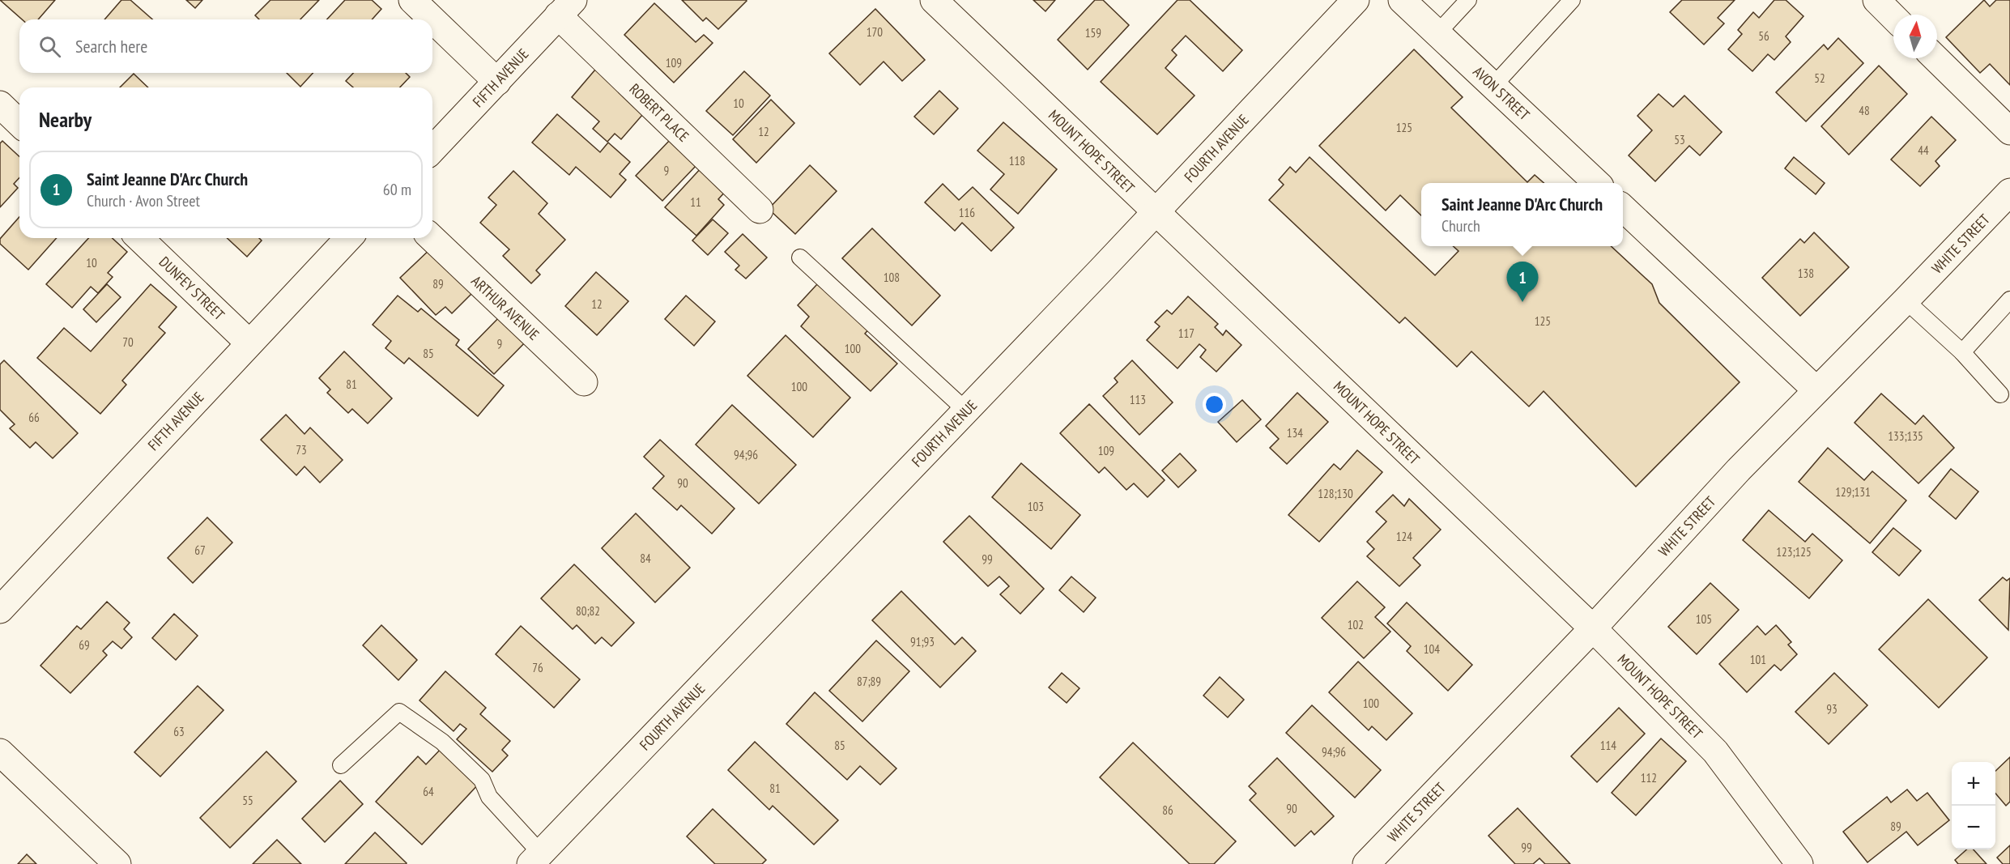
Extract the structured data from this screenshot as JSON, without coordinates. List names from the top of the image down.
{
  "streets": {
    "street": [
      "FIFTH AVENUE",
      "AVON STREET",
      "ROBERT PLACE",
      "FOURTH AVENUE",
      "MOUNT HOPE STREET",
      "WHITE STREET",
      "DUNFEY STREET",
      "ARTHUR AVENUE"
    ]
  },
  "crossings": [
    ["FIFTH AVENUE", "ROBERT PLACE"],
    ["FIFTH AVENUE", "DUNFEY STREET"],
    ["FOURTH AVENUE", "MOUNT HOPE STREET"],
    ["MOUNT HOPE STREET", "WHITE STREET"]
  ],
  "house_numbers": [
    "170",
    "159",
    "56",
    "109",
    "52",
    "10",
    "48",
    "125",
    "12",
    "53",
    "44",
    "118",
    "9",
    "11",
    "116",
    "10",
    "138",
    "108",
    "89",
    "12",
    "125",
    "117",
    "70",
    "9",
    "100",
    "85",
    "81",
    "100",
    "113",
    "66",
    "134",
    "133;135",
    "73",
    "109",
    "94;96",
    "90",
    "129;131",
    "128;130",
    "103",
    "124",
    "67",
    "123;125",
    "84",
    "99",
    "80;82",
    "105",
    "102",
    "91;93",
    "69",
    "104",
    "101",
    "76",
    "87;89",
    "100",
    "93",
    "63",
    "85",
    "114",
    "94;96",
    "112",
    "81",
    "64",
    "55",
    "90",
    "86",
    "89",
    "99"
  ],
  "north": "top",
  "page": {
    "search": "Search here",
    "heading": "Nearby",
    "list": [
      {
        "mark": "1",
        "name": "Saint Jeanne D'Arc Church",
        "note": "Church · Avon Street",
        "value": "60 m"
      }
    ],
    "popup": ["Saint Jeanne D'Arc Church", "Church"],
    "pins": "1",
    "map_buttons": ["+", "−"]
  }
}
